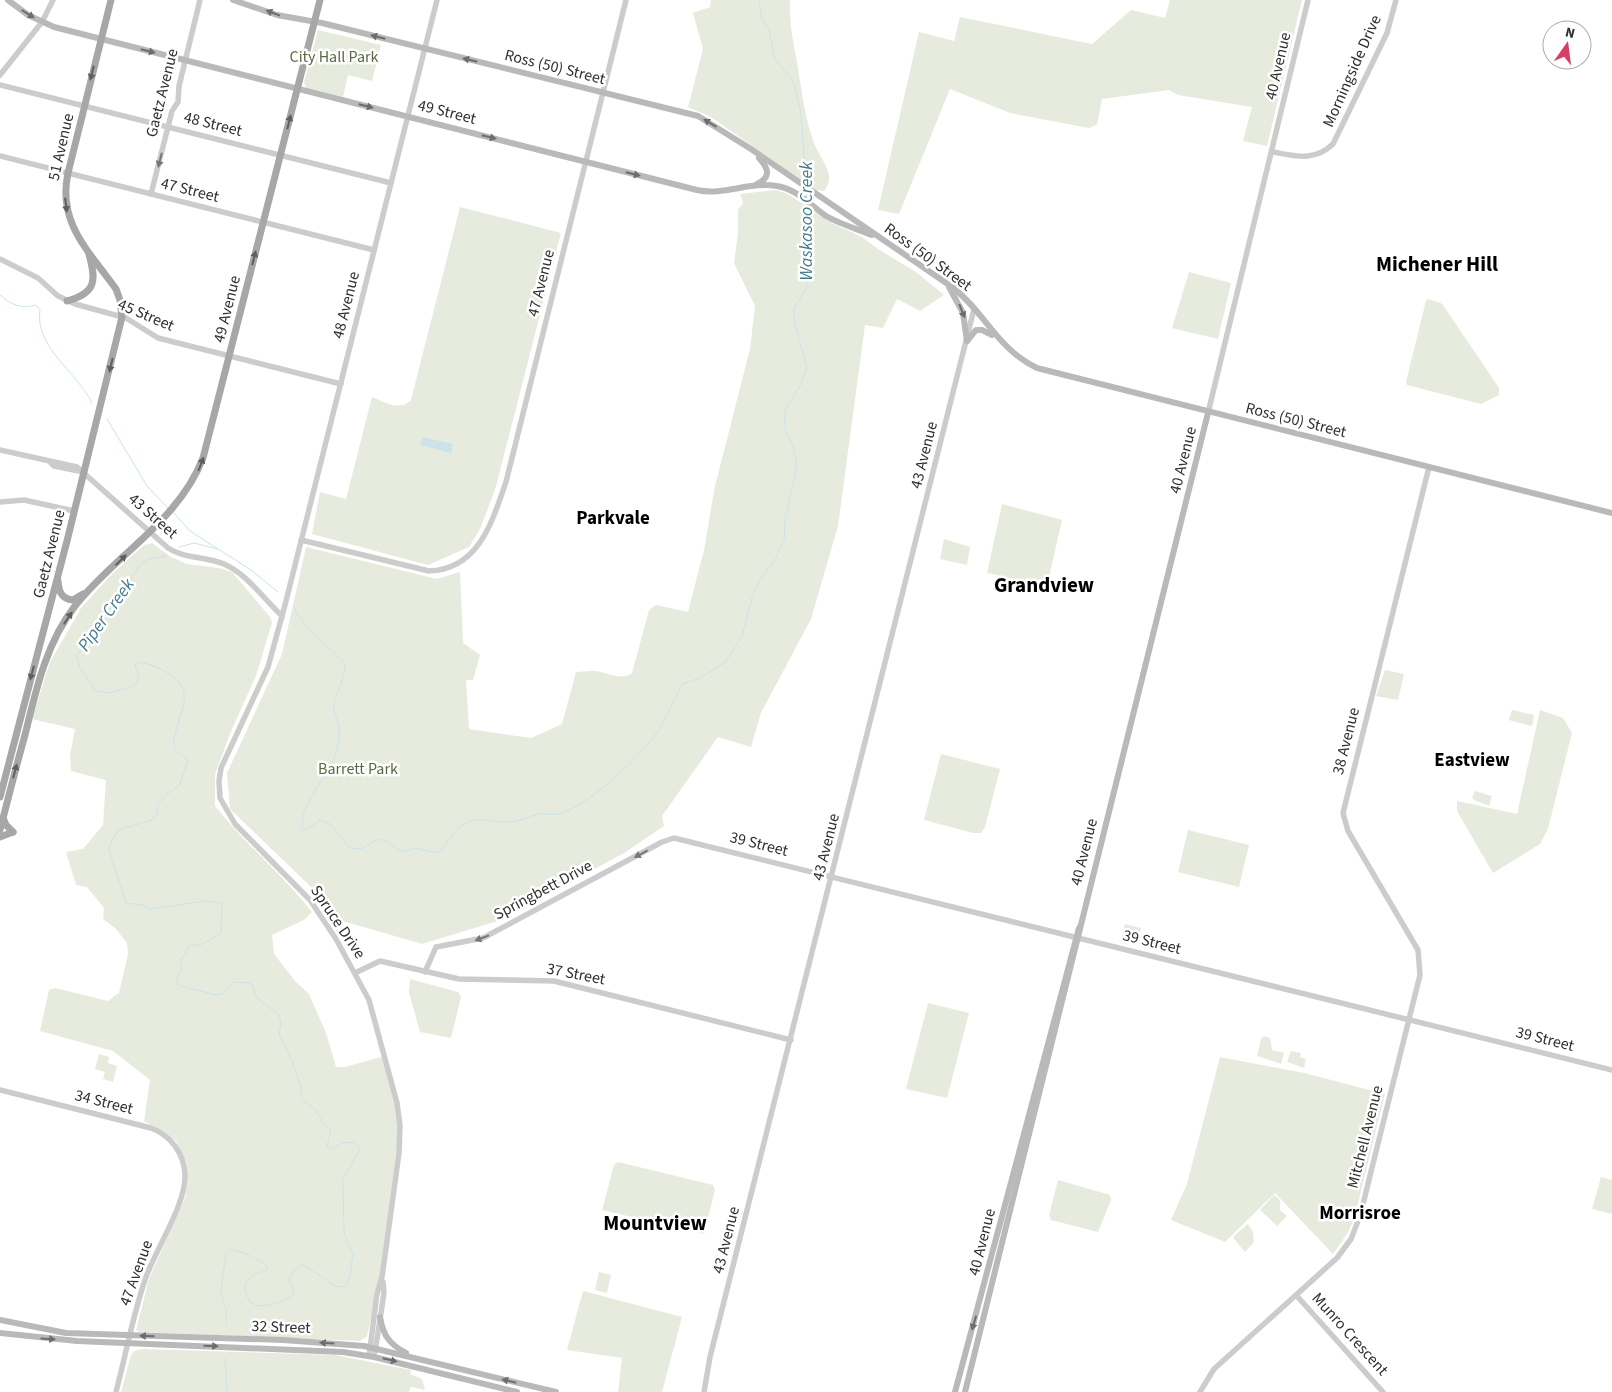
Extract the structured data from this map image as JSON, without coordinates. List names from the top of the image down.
{
  "streets": {
    "main road": [
      "40 Avenue",
      "Ross (50) Street",
      "Gaetz Avenue",
      "49 Street",
      "51 Avenue",
      "49 Avenue",
      "32 Street"
    ],
    "street": [
      "Morningside Drive",
      "48 Street",
      "47 Street",
      "47 Avenue",
      "48 Avenue",
      "45 Street",
      "43 Avenue",
      "43 Street",
      "38 Avenue",
      "39 Street",
      "Springbett Drive",
      "Spruce Drive",
      "37 Street",
      "34 Street",
      "Mitchell Avenue",
      "Munro Crescent"
    ]
  },
  "crossings": [
    ["40 Avenue", "Ross (50) Street"],
    ["40 Avenue", "Morningside Drive"],
    ["40 Avenue", "39 Street"],
    ["Ross (50) Street", "49 Street"],
    ["Ross (50) Street", "47 Avenue"],
    ["Ross (50) Street", "48 Avenue"],
    ["Ross (50) Street", "49 Avenue"],
    ["Ross (50) Street", "43 Avenue"],
    ["Ross (50) Street", "38 Avenue"],
    ["Gaetz Avenue", "49 Street"],
    ["Gaetz Avenue", "48 Street"],
    ["Gaetz Avenue", "51 Avenue"],
    ["Gaetz Avenue", "47 Street"],
    ["Gaetz Avenue", "45 Street"],
    ["Gaetz Avenue", "43 Street"],
    ["49 Street", "51 Avenue"],
    ["49 Street", "47 Avenue"],
    ["49 Street", "48 Avenue"],
    ["49 Street", "49 Avenue"],
    ["48 Street", "51 Avenue"],
    ["48 Street", "48 Avenue"],
    ["48 Street", "49 Avenue"],
    ["51 Avenue", "47 Street"],
    ["51 Avenue", "45 Street"],
    ["47 Street", "48 Avenue"],
    ["47 Street", "49 Avenue"],
    ["47 Avenue", "48 Avenue"],
    ["47 Avenue", "34 Street"],
    ["47 Avenue", "32 Street"],
    ["48 Avenue", "45 Street"],
    ["48 Avenue", "43 Street"],
    ["48 Avenue", "Spruce Drive"],
    ["49 Avenue", "45 Street"],
    ["49 Avenue", "43 Street"],
    ["43 Avenue", "39 Street"],
    ["43 Avenue", "37 Street"],
    ["43 Street", "Spruce Drive"],
    ["38 Avenue", "Mitchell Avenue"],
    ["39 Street", "Springbett Drive"],
    ["39 Street", "Mitchell Avenue"],
    ["Springbett Drive", "37 Street"],
    ["Spruce Drive", "37 Street"],
    ["Spruce Drive", "32 Street"],
    ["Mitchell Avenue", "Munro Crescent"]
  ],
  "one_way": [
    "Ross (50) Street",
    "Gaetz Avenue",
    "49 Street",
    "51 Avenue",
    "49 Avenue",
    "Springbett Drive"
  ],
  "districts": [
    "Michener Hill",
    "Parkvale",
    "Grandview",
    "Eastview",
    "Morrisroe",
    "Mountview"
  ],
  "water": ["Waskasoo Creek", "Piper Creek"],
  "parks": ["City Hall Park", "Barrett Park"],
  "north": "top"
}
